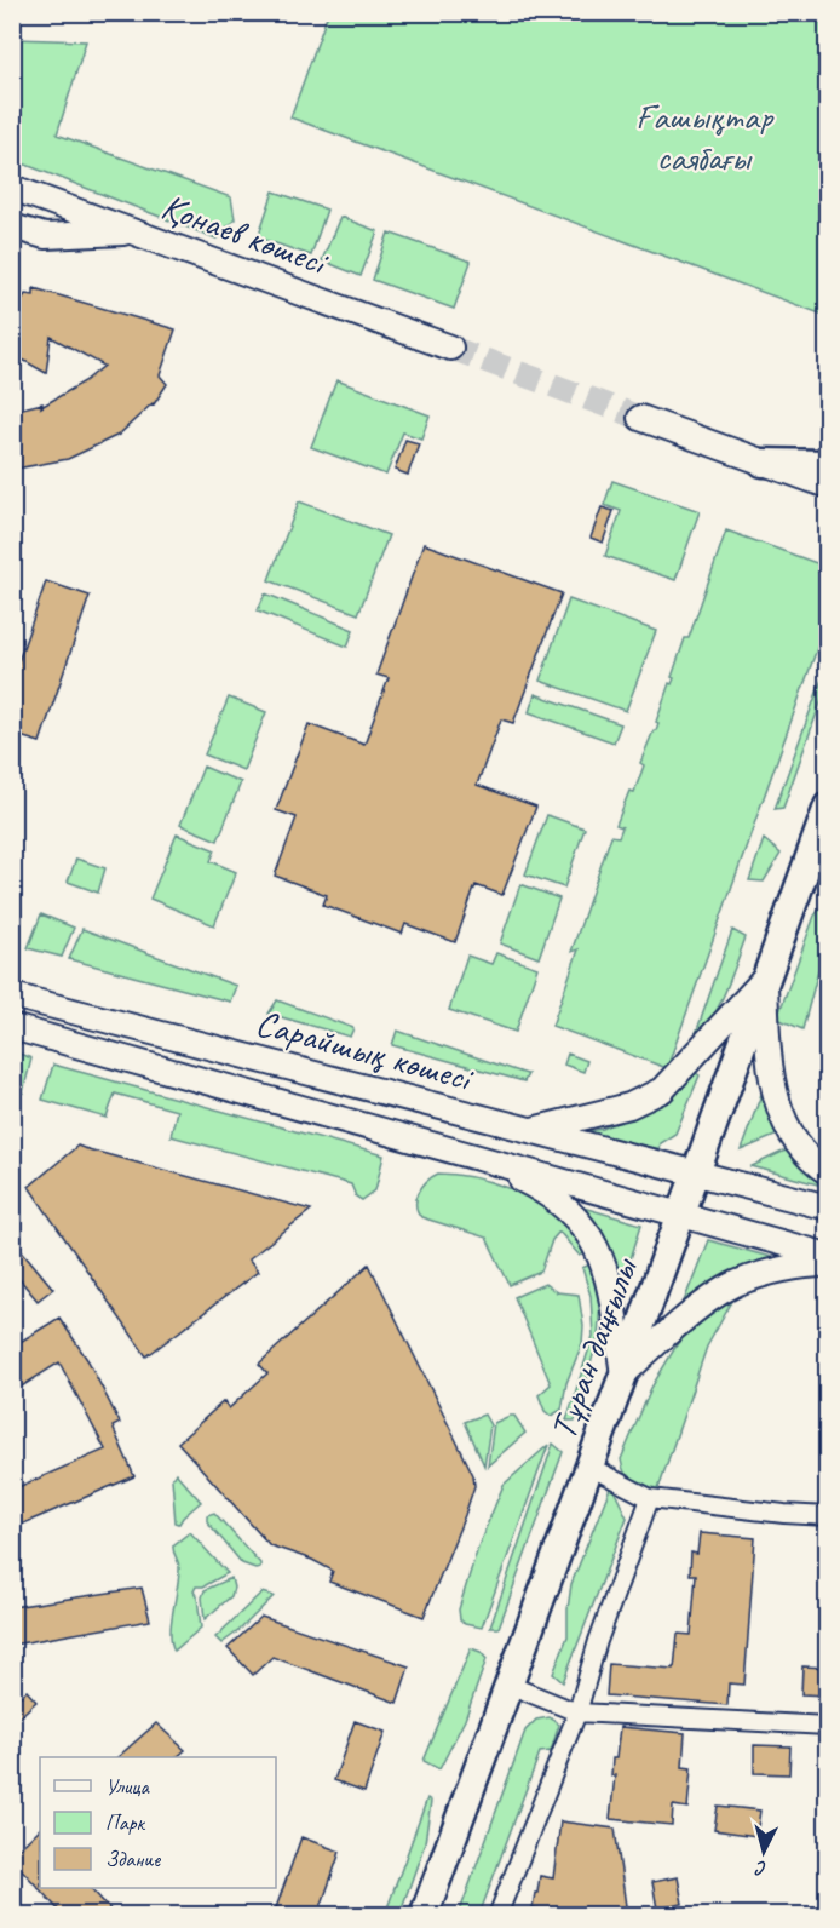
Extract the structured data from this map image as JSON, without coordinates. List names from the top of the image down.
{
  "streets": {
    "main road": ["Қонаев көшесі", "Сарайшық көшесі", "Тұран даңғылы"]
  },
  "crossings": [
    ["Сарайшық көшесі", "Тұран даңғылы"]
  ],
  "parks": ["Ғашықтар саябағы"],
  "legend": ["Улица", "Парк", "Здание"],
  "north": "bottom"
}
